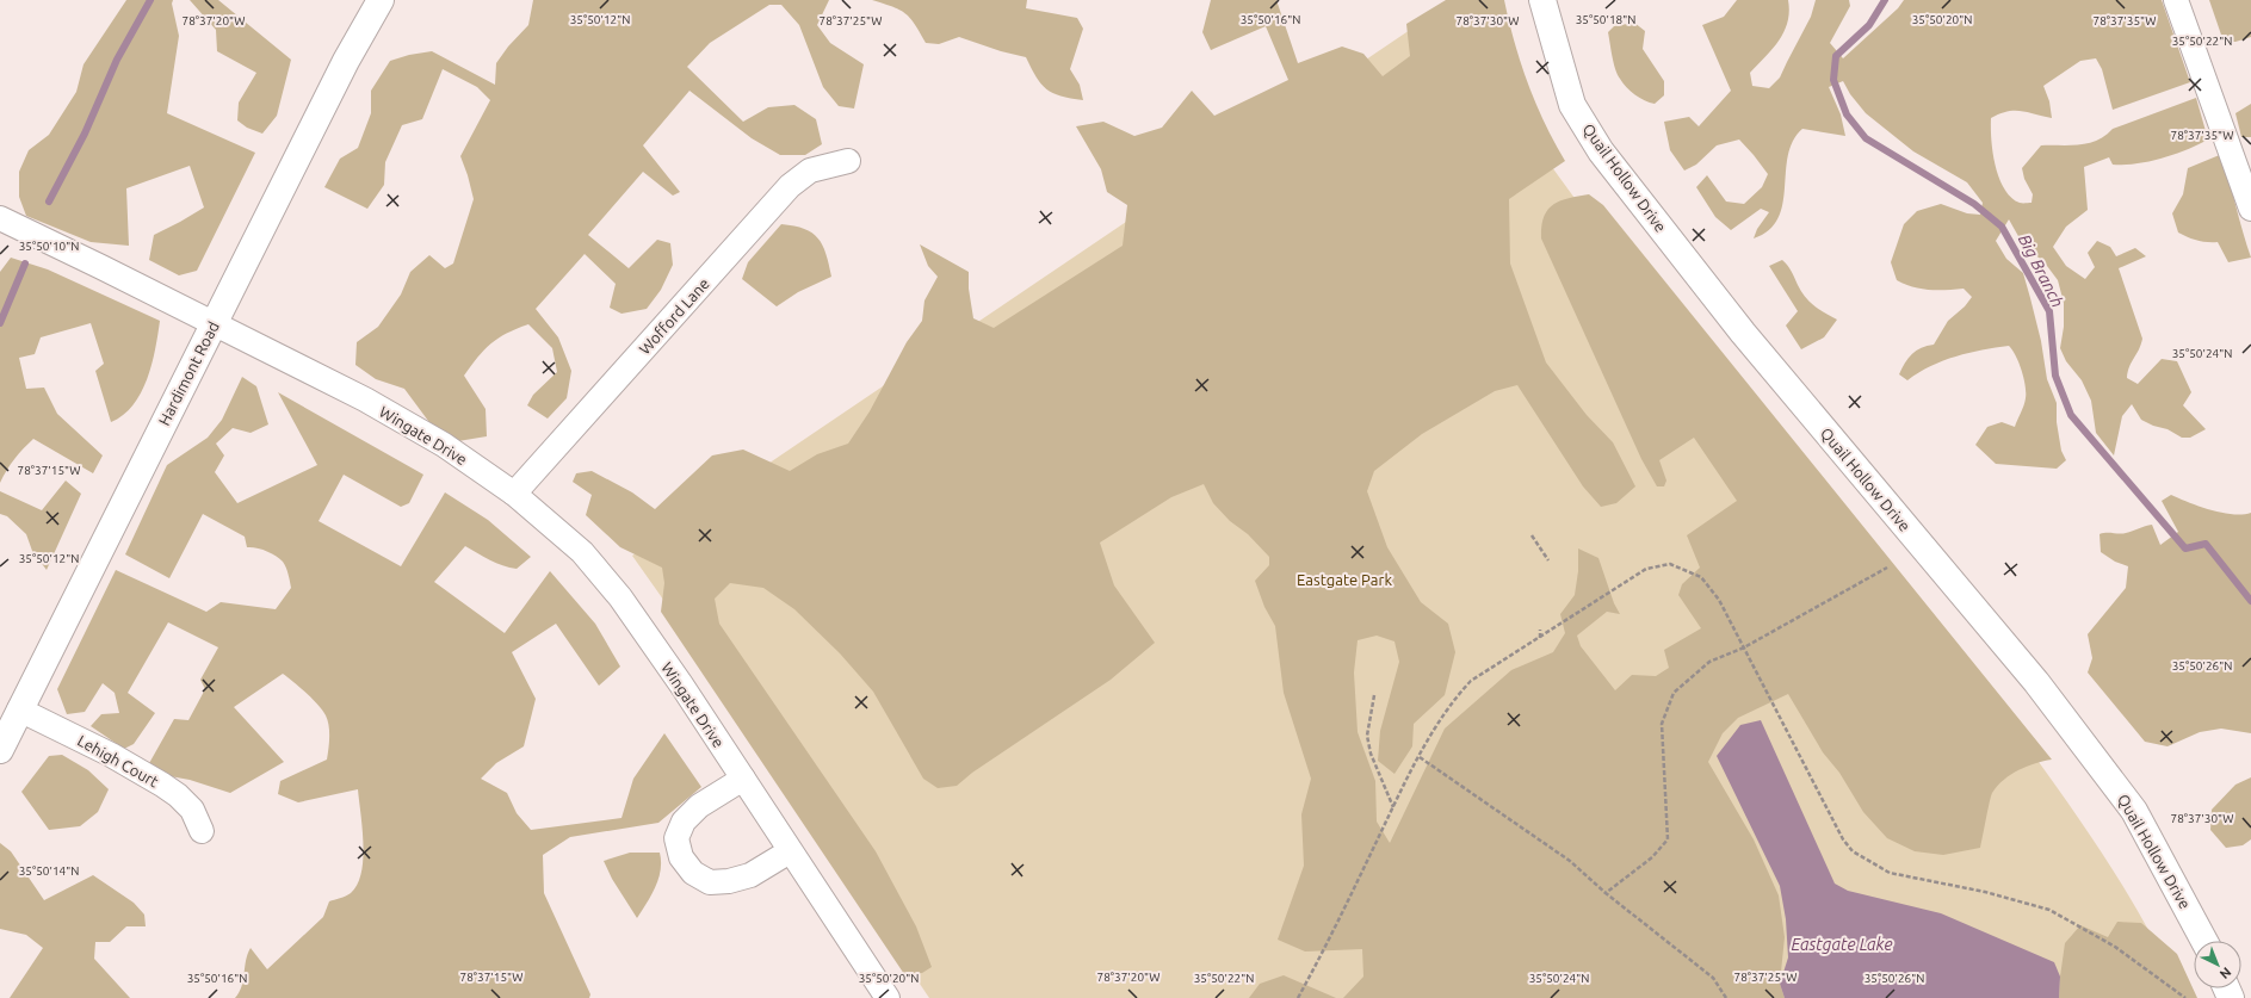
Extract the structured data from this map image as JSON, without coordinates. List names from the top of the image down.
{
  "streets": {
    "street": [
      "Quail Hollow Drive",
      "Wofford Lane",
      "Hardimont Road",
      "Wingate Drive",
      "Lehigh Court"
    ]
  },
  "crossings": [
    ["Wofford Lane", "Wingate Drive"],
    ["Hardimont Road", "Wingate Drive"],
    ["Hardimont Road", "Lehigh Court"]
  ],
  "water": ["Big Branch", "Eastgate Lake"],
  "parks": ["Eastgate Park"],
  "north": "bottom right",
  "coordinates": [
    "35°50'12\"N",
    "35°50'16\"N",
    "35°50'18\"N",
    "35°50'20\"N",
    "78°37'20\"W",
    "78°37'25\"W",
    "78°37'30\"W",
    "78°37'35\"W",
    "35°50'22\"N",
    "35°50'10\"N",
    "35°50'24\"N",
    "78°37'15\"W",
    "35°50'26\"N",
    "35°50'14\"N"
  ]
}
